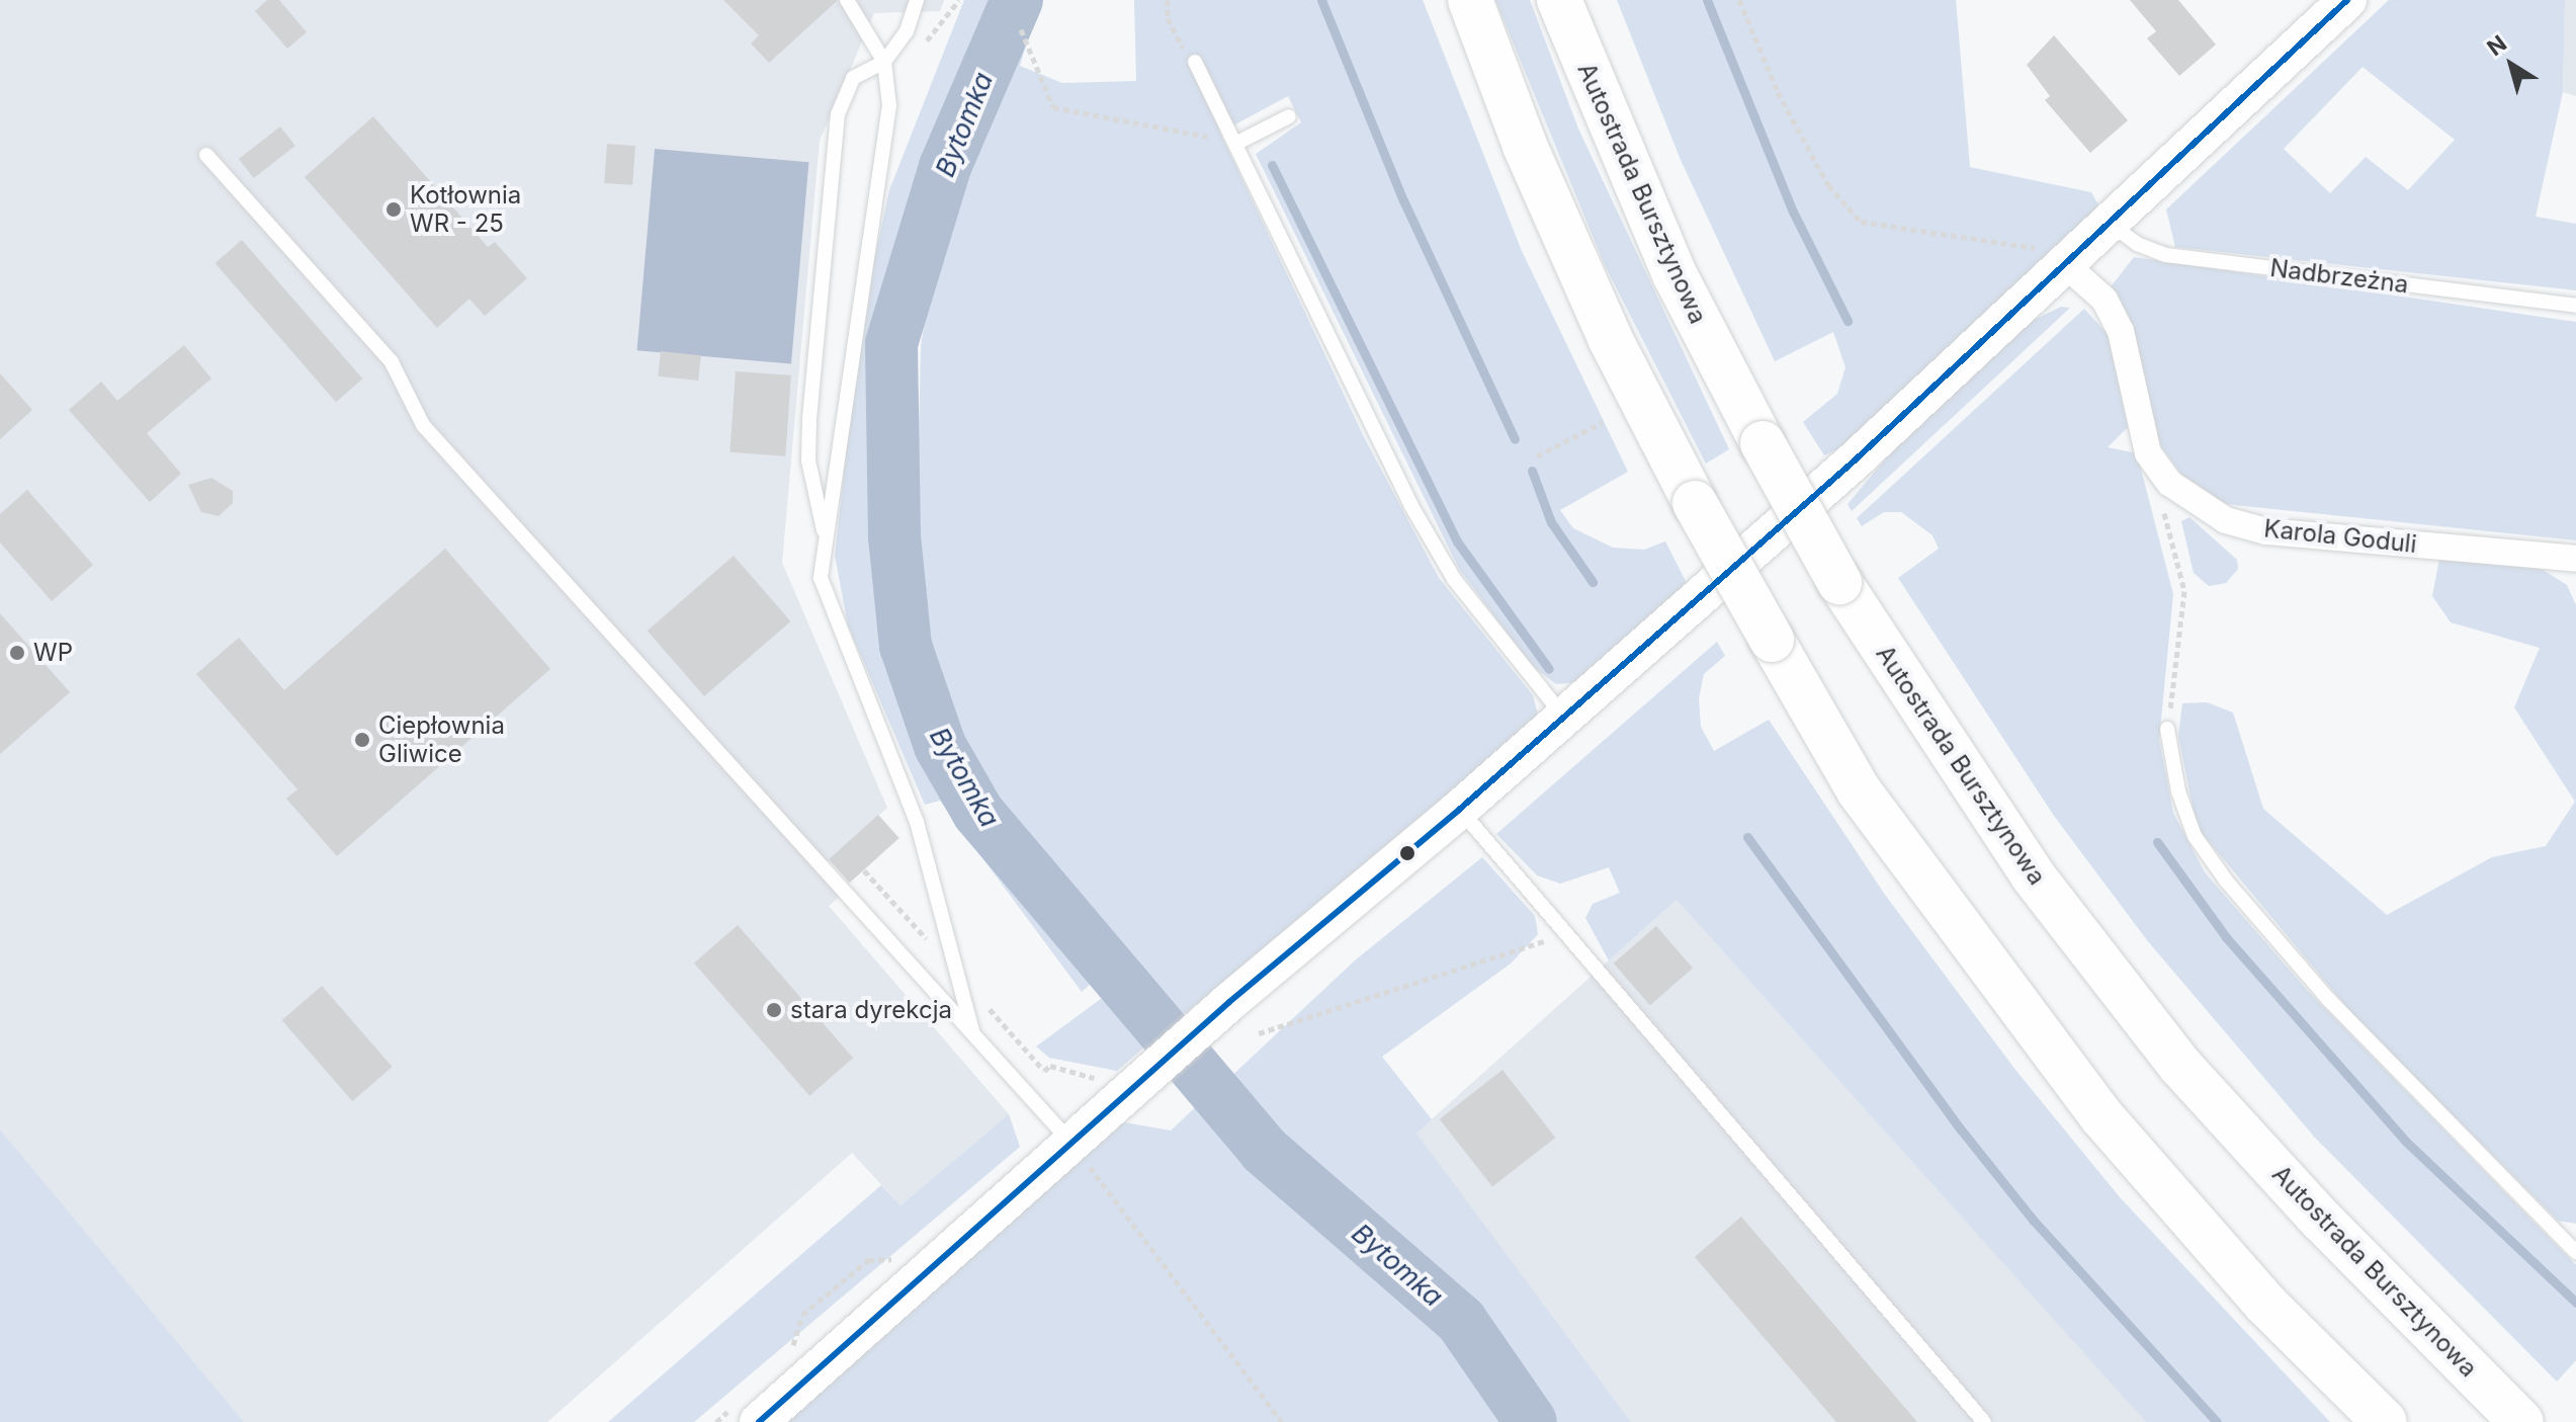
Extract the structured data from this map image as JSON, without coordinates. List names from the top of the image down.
{
  "streets": {
    "highway": ["Autostrada Bursztynowa"],
    "street": ["Karola Goduli"],
    "lane": ["Nadbrzeżna"]
  },
  "water": ["Bytomka"],
  "places": [
    "Kotłownia WR - 25",
    "WP",
    "Ciepłownia Gliwice",
    "stara dyrekcja"
  ],
  "north": "top left"
}
